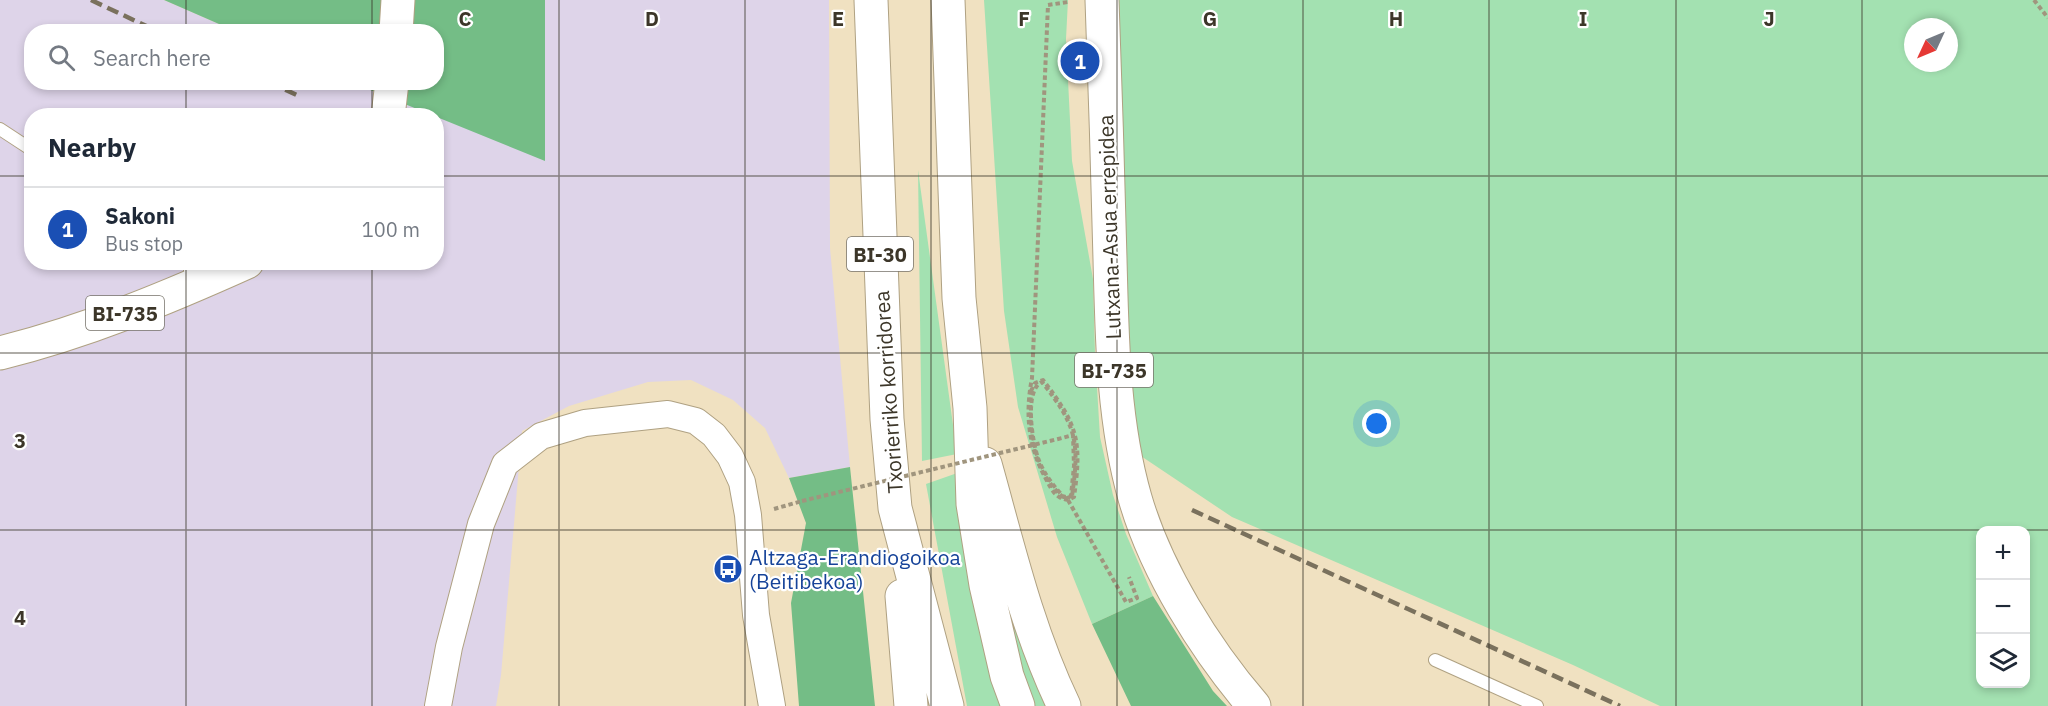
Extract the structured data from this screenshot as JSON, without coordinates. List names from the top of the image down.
{
  "streets": {
    "main road": [
      "Lutxana-Asua errepidea",
      "BI-30",
      "BI-735",
      "Txorierriko korridorea"
    ]
  },
  "places": {
    "bus stop": ["Altzaga-Erandiogoikoa (Beitibekoa)"]
  },
  "north": "bottom left",
  "page": {
    "search": "Search here",
    "pins": "1",
    "heading": "Nearby",
    "list": [
      {
        "mark": "1",
        "name": "Sakoni",
        "note": "Bus stop",
        "value": "100 m"
      }
    ],
    "map_buttons": ["+", "−"]
  },
  "grid": {
    "columns": [
      "C",
      "D",
      "E",
      "F",
      "G",
      "H",
      "I",
      "J"
    ],
    "rows": ["3", "4"]
  }
}
